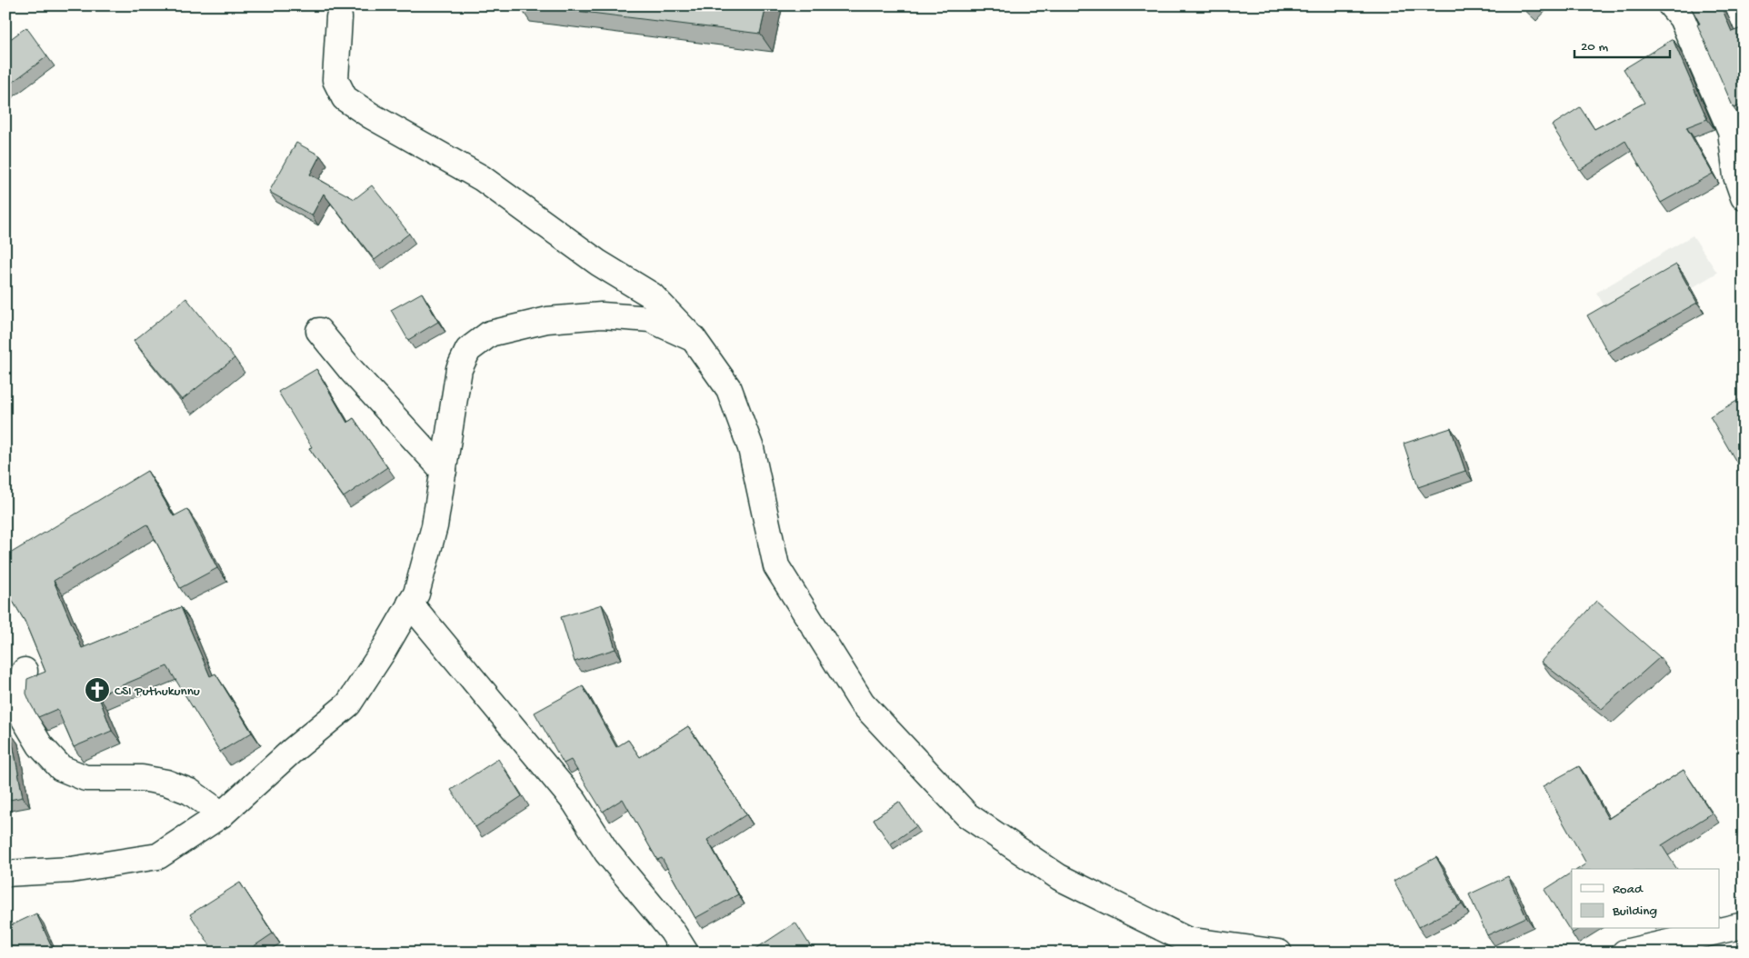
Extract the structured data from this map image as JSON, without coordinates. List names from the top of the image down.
{
  "places": {
    "church": ["CSI Puthukunnu"]
  },
  "legend": ["Road", "Building"],
  "scale_bar": "20 m"
}
